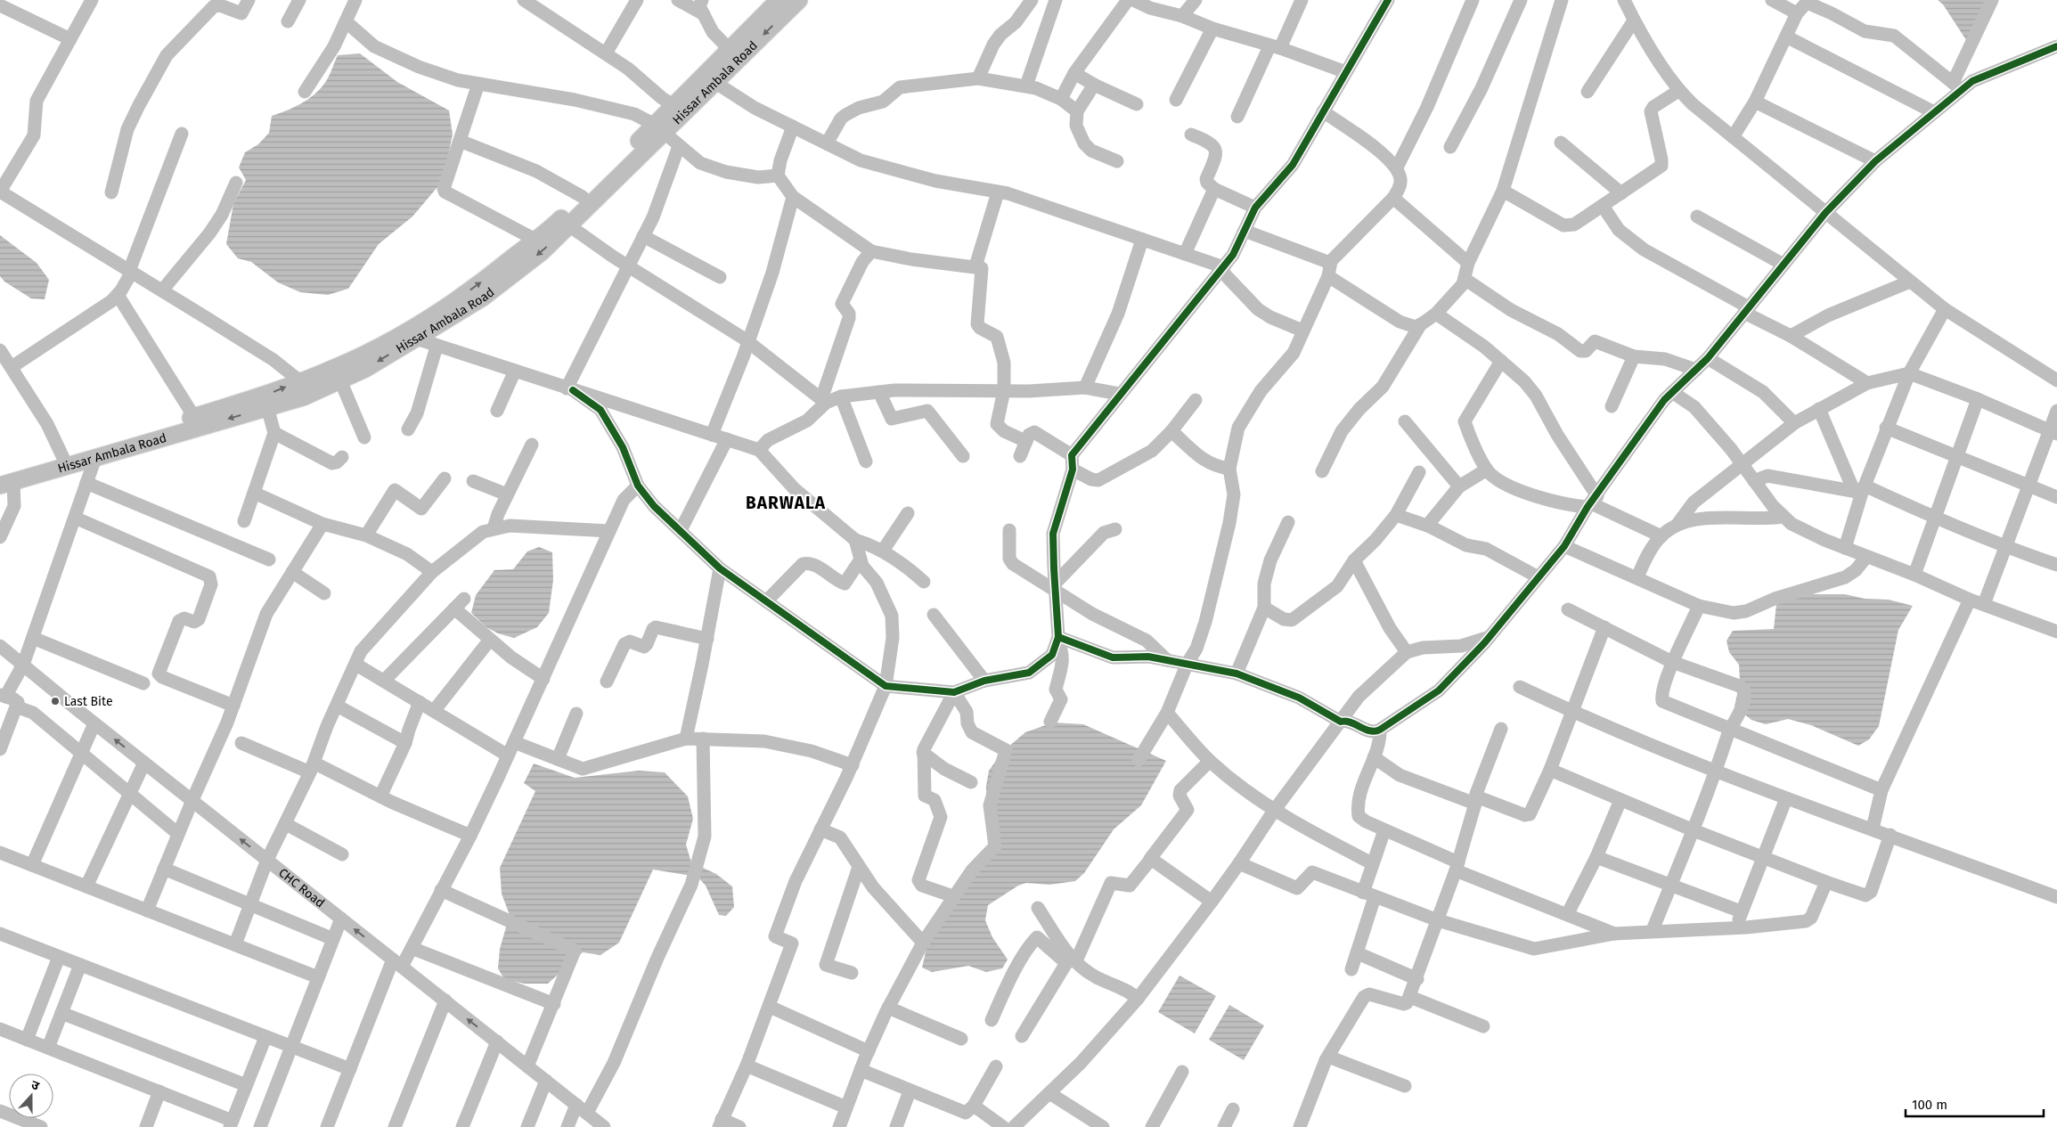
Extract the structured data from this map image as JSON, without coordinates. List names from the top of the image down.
{
  "streets": {
    "main road": ["Hissar Ambala Road"],
    "street": ["CHC Road"]
  },
  "districts": ["BARWALA"],
  "places": ["Last Bite"],
  "scale_bar": "100 m",
  "north": "top"
}
